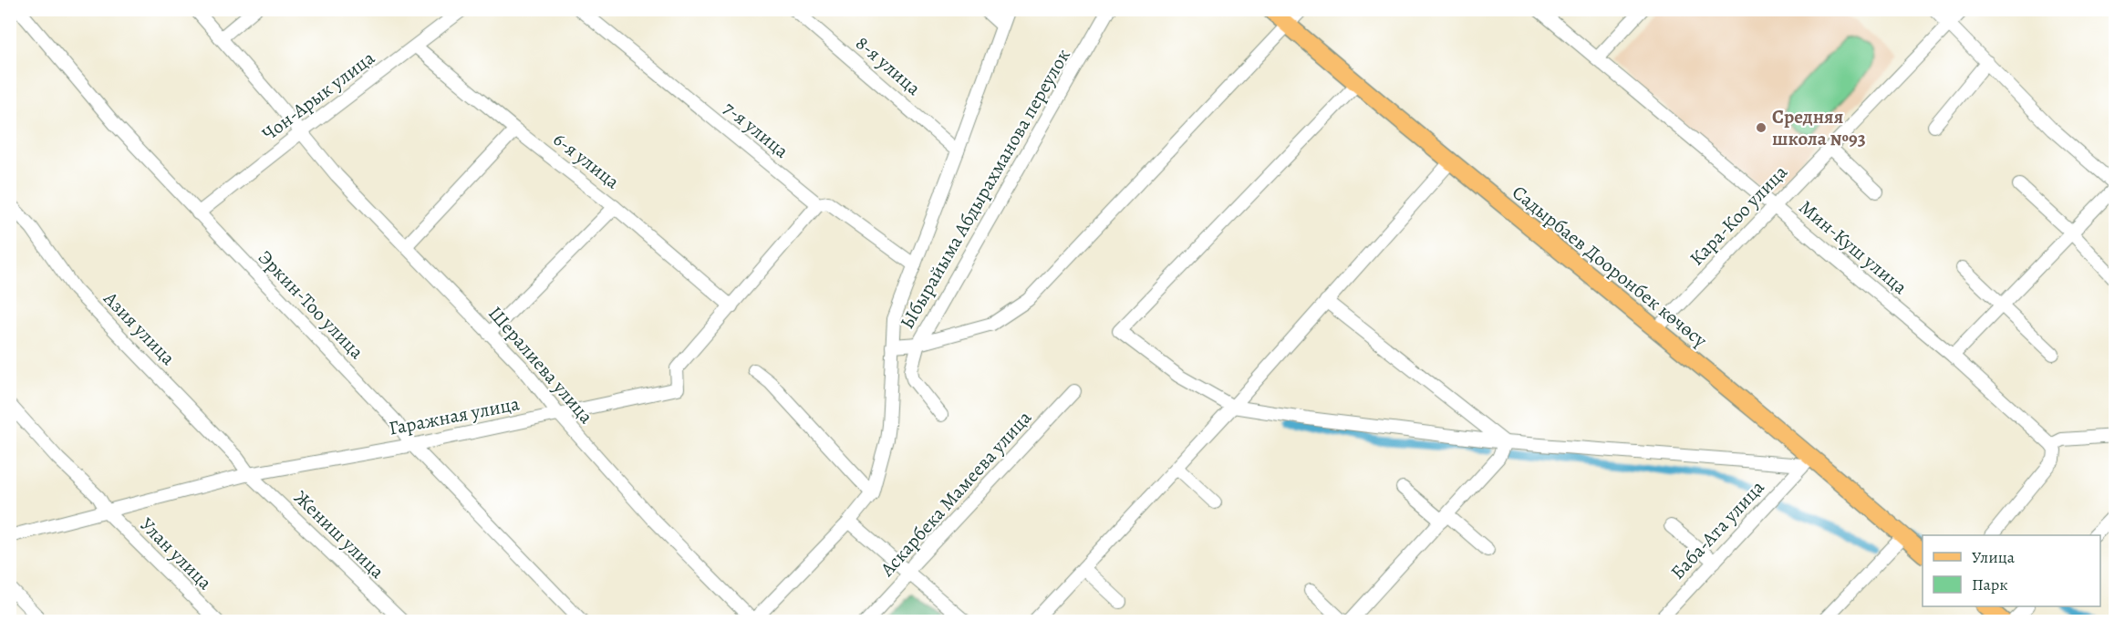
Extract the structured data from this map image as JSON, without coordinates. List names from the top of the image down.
{
  "streets": {
    "main road": ["Садырбаев Дооронбек көчөсү"],
    "street": [
      "8-я улица",
      "Чон-Арык улица",
      "7-я улица",
      "6-я улица",
      "Ыбырайыма Абдырахманова переулок",
      "Кара-Коо улица",
      "Мин-Куш улица",
      "Эркин-Тоо улица",
      "Азия улица",
      "Шералиева улица",
      "Гаражная улица",
      "Аскарбека Мамеева улица",
      "Баба-Ата улица",
      "Жениш улица",
      "Улан улица"
    ]
  },
  "crossings": [
    ["Чон-Арык улица", "6-я улица"],
    ["Чон-Арык улица", "Эркин-Тоо улица"],
    ["Чон-Арык улица", "Шералиева улица"],
    ["7-я улица", "Гаражная улица"],
    ["6-я улица", "Гаражная улица"],
    ["Кара-Коо улица", "Мин-Куш улица"],
    ["Кара-Коо улица", "Садырбаев Дооронбек көчөсү"],
    ["Садырбаев Дооронбек көчөсү", "Баба-Ата улица"],
    ["Эркин-Тоо улица", "Гаражная улица"],
    ["Азия улица", "Гаражная улица"],
    ["Азия улица", "Жениш улица"],
    ["Шералиева улица", "Гаражная улица"],
    ["Гаражная улица", "Жениш улица"],
    ["Гаражная улица", "Улан улица"]
  ],
  "places": ["Средняя школа №93"],
  "legend": ["Улица", "Парк"]
}
